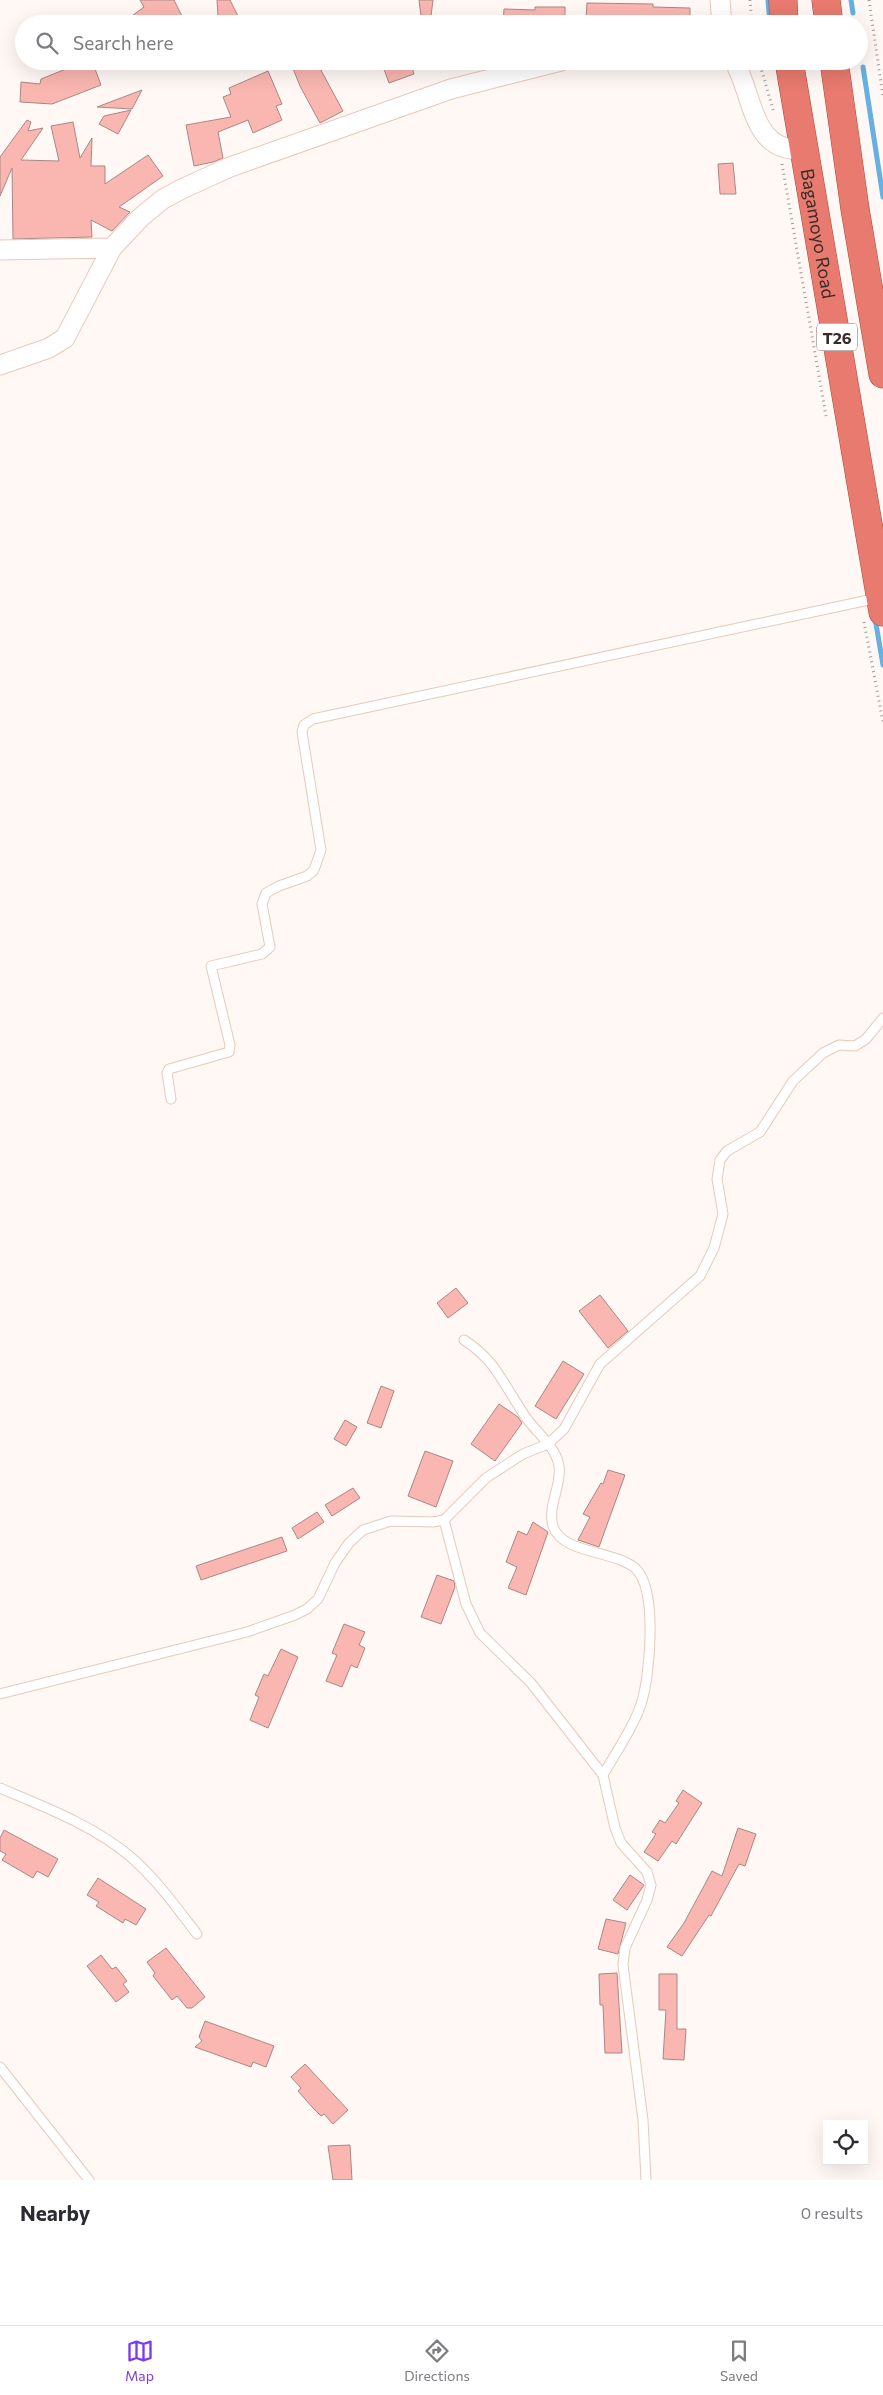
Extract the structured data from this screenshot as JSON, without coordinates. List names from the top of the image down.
{
  "streets": {
    "highway": ["Bagamoyo Road", "T26"]
  },
  "page": {
    "search": "Search here",
    "heading": ["Nearby", "0 results"],
    "nav": ["Map", "Directions", "Saved"]
  }
}
